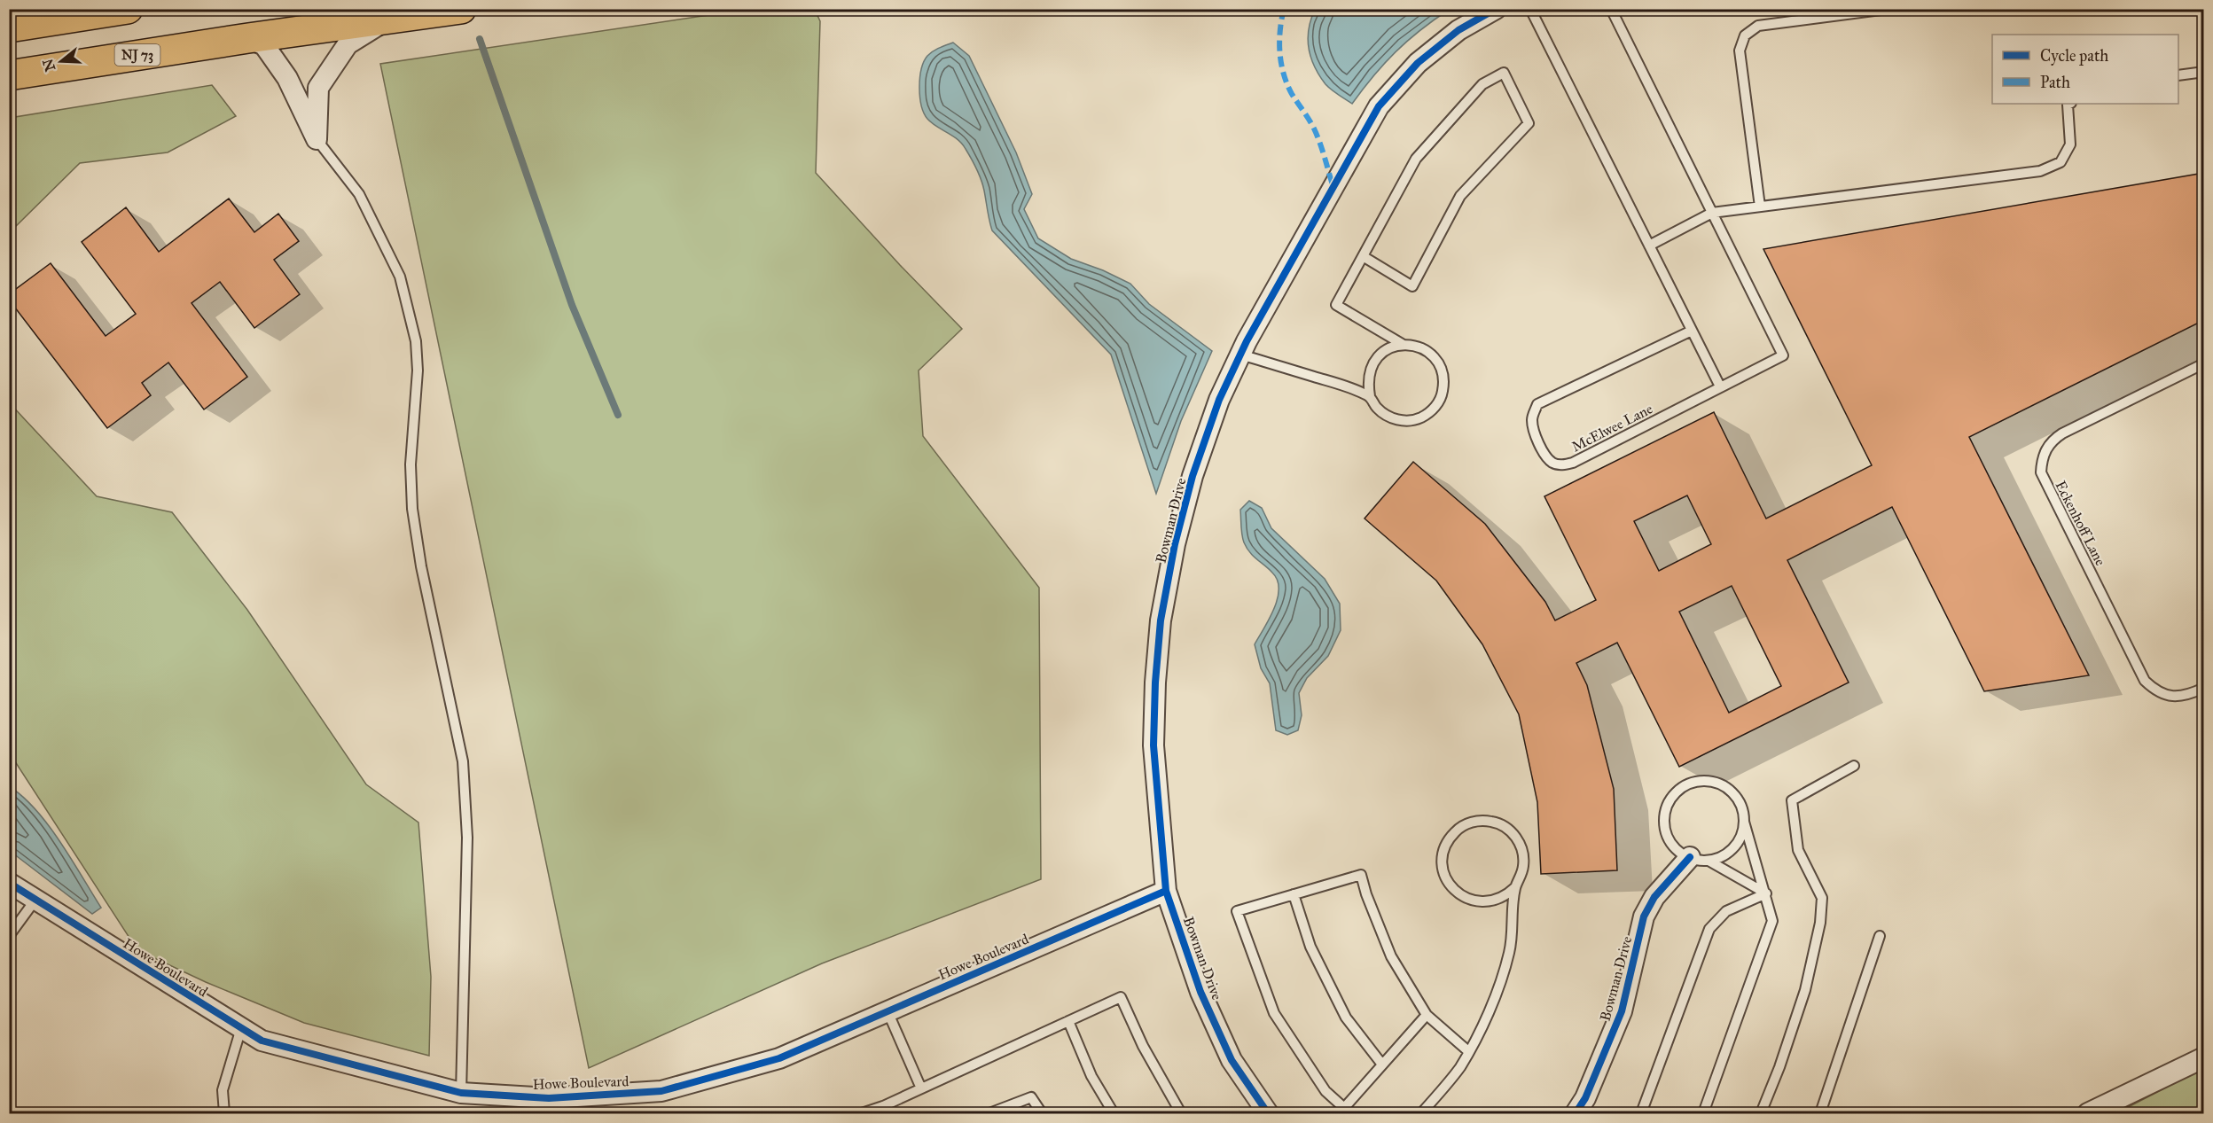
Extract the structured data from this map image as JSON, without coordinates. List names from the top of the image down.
{
  "streets": {
    "highway": ["NJ 73"],
    "street": ["Bowman Drive", "Howe Boulevard"],
    "lane": ["McElwee Lane", "Eckenhoff Lane"]
  },
  "crossings": [
    ["Bowman Drive", "Howe Boulevard"]
  ],
  "legend": ["Cycle path", "Path"],
  "north": "left"
}
